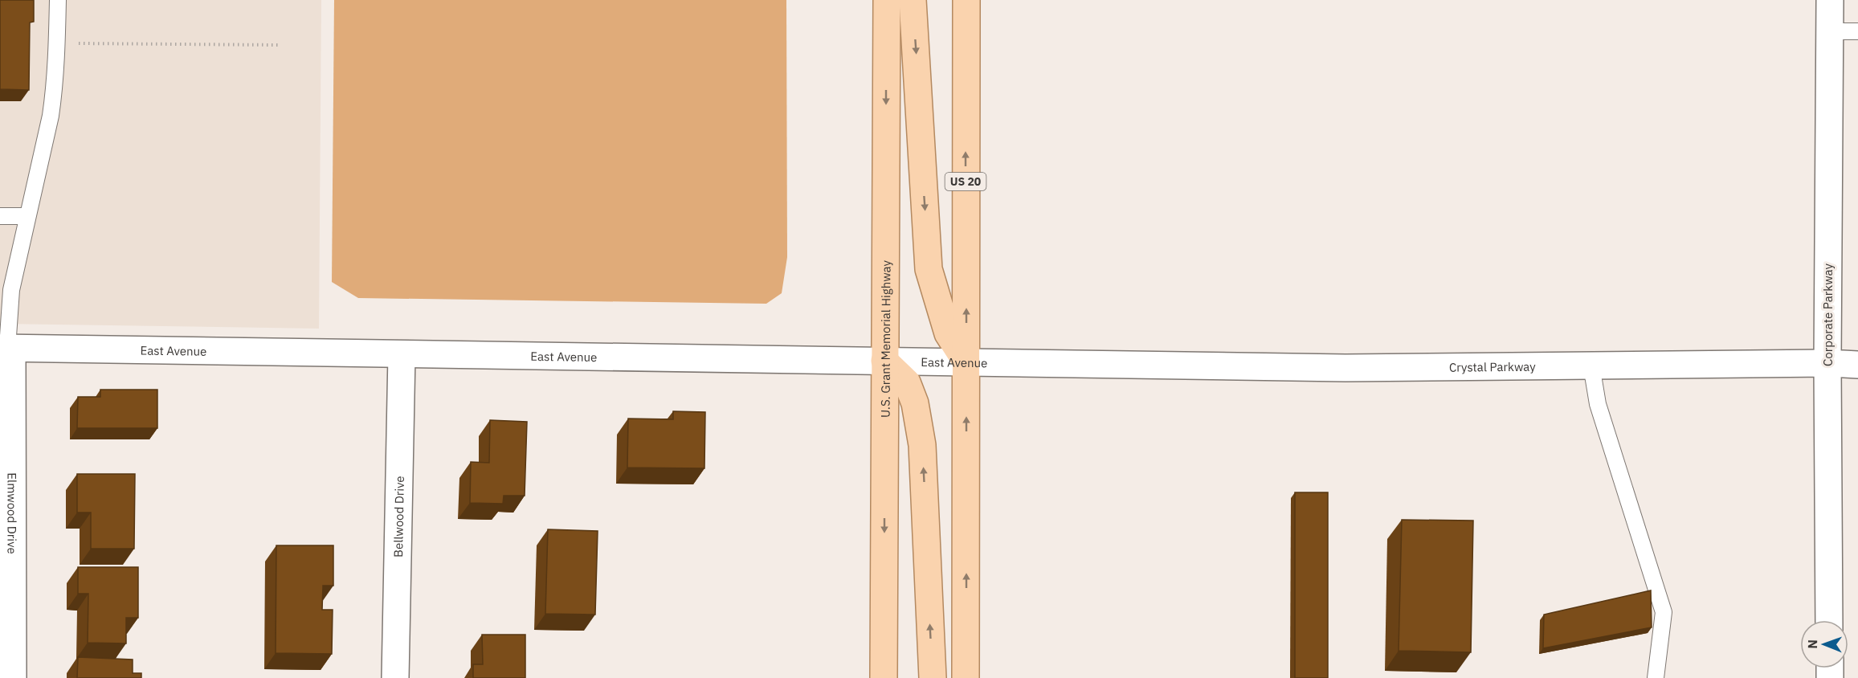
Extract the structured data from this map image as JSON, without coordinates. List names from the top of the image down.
{
  "streets": {
    "main road": ["US 20", "U.S. Grant Memorial Highway"],
    "street": [
      "Corporate Parkway",
      "East Avenue",
      "Crystal Parkway",
      "Elmwood Drive",
      "Bellwood Drive"
    ]
  },
  "crossings": [
    ["US 20", "East Avenue"],
    ["Corporate Parkway", "Crystal Parkway"],
    ["U.S. Grant Memorial Highway", "East Avenue"],
    ["East Avenue", "Crystal Parkway"],
    ["East Avenue", "Elmwood Drive"],
    ["East Avenue", "Bellwood Drive"]
  ],
  "north": "left"
}
